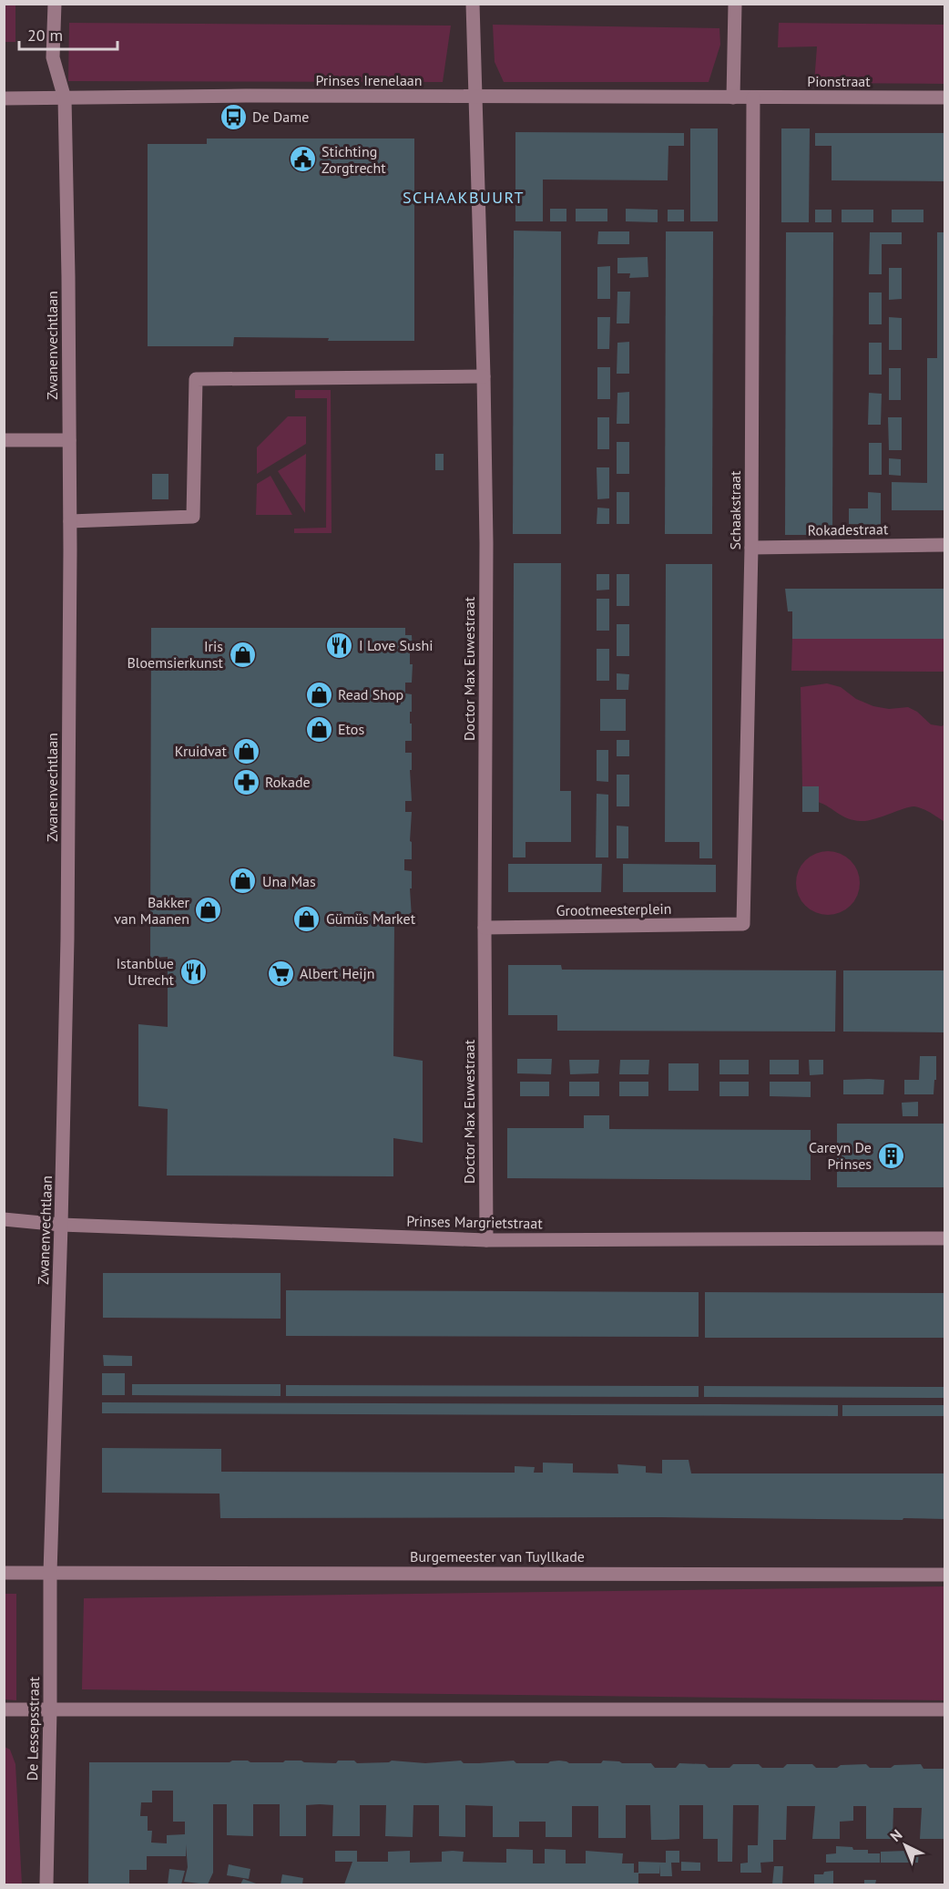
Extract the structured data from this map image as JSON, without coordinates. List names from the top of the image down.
{
  "streets": {
    "street": [
      "Prinses Irenelaan",
      "Pionstraat",
      "Zwanenvechtlaan",
      "Schaakstraat",
      "Rokadestraat",
      "Doctor Max Euwestraat",
      "Grootmeesterplein",
      "Prinses Margrietstraat",
      "Burgemeester van Tuyllkade",
      "De Lessepsstraat"
    ]
  },
  "crossings": [
    ["Prinses Irenelaan", "Pionstraat"],
    ["Prinses Irenelaan", "Zwanenvechtlaan"],
    ["Prinses Irenelaan", "Doctor Max Euwestraat"],
    ["Pionstraat", "Schaakstraat"],
    ["Zwanenvechtlaan", "Prinses Margrietstraat"],
    ["Zwanenvechtlaan", "Burgemeester van Tuyllkade"],
    ["Zwanenvechtlaan", "De Lessepsstraat"],
    ["Schaakstraat", "Rokadestraat"],
    ["Schaakstraat", "Grootmeesterplein"],
    ["Doctor Max Euwestraat", "Grootmeesterplein"],
    ["Doctor Max Euwestraat", "Prinses Margrietstraat"],
    ["Burgemeester van Tuyllkade", "De Lessepsstraat"]
  ],
  "districts": ["SCHAAKBUURT"],
  "places": {
    "bus stop": ["De Dame"],
    "public building": ["Stichting Zorgtrecht"],
    "restaurant": ["I Love Sushi", "Istanblue Utrecht"],
    "shop": [
      "Iris Bloemsierkunst",
      "Read Shop",
      "Etos",
      "Kruidvat",
      "Una Mas",
      "Bakker van Maanen",
      "Gümüs Market"
    ],
    "pharmacy": ["Rokade"],
    "supermarket": ["Albert Heijn"],
    "building": ["Careyn De Prinses"]
  },
  "scale_bar": "20 m",
  "north": "top left"
}
